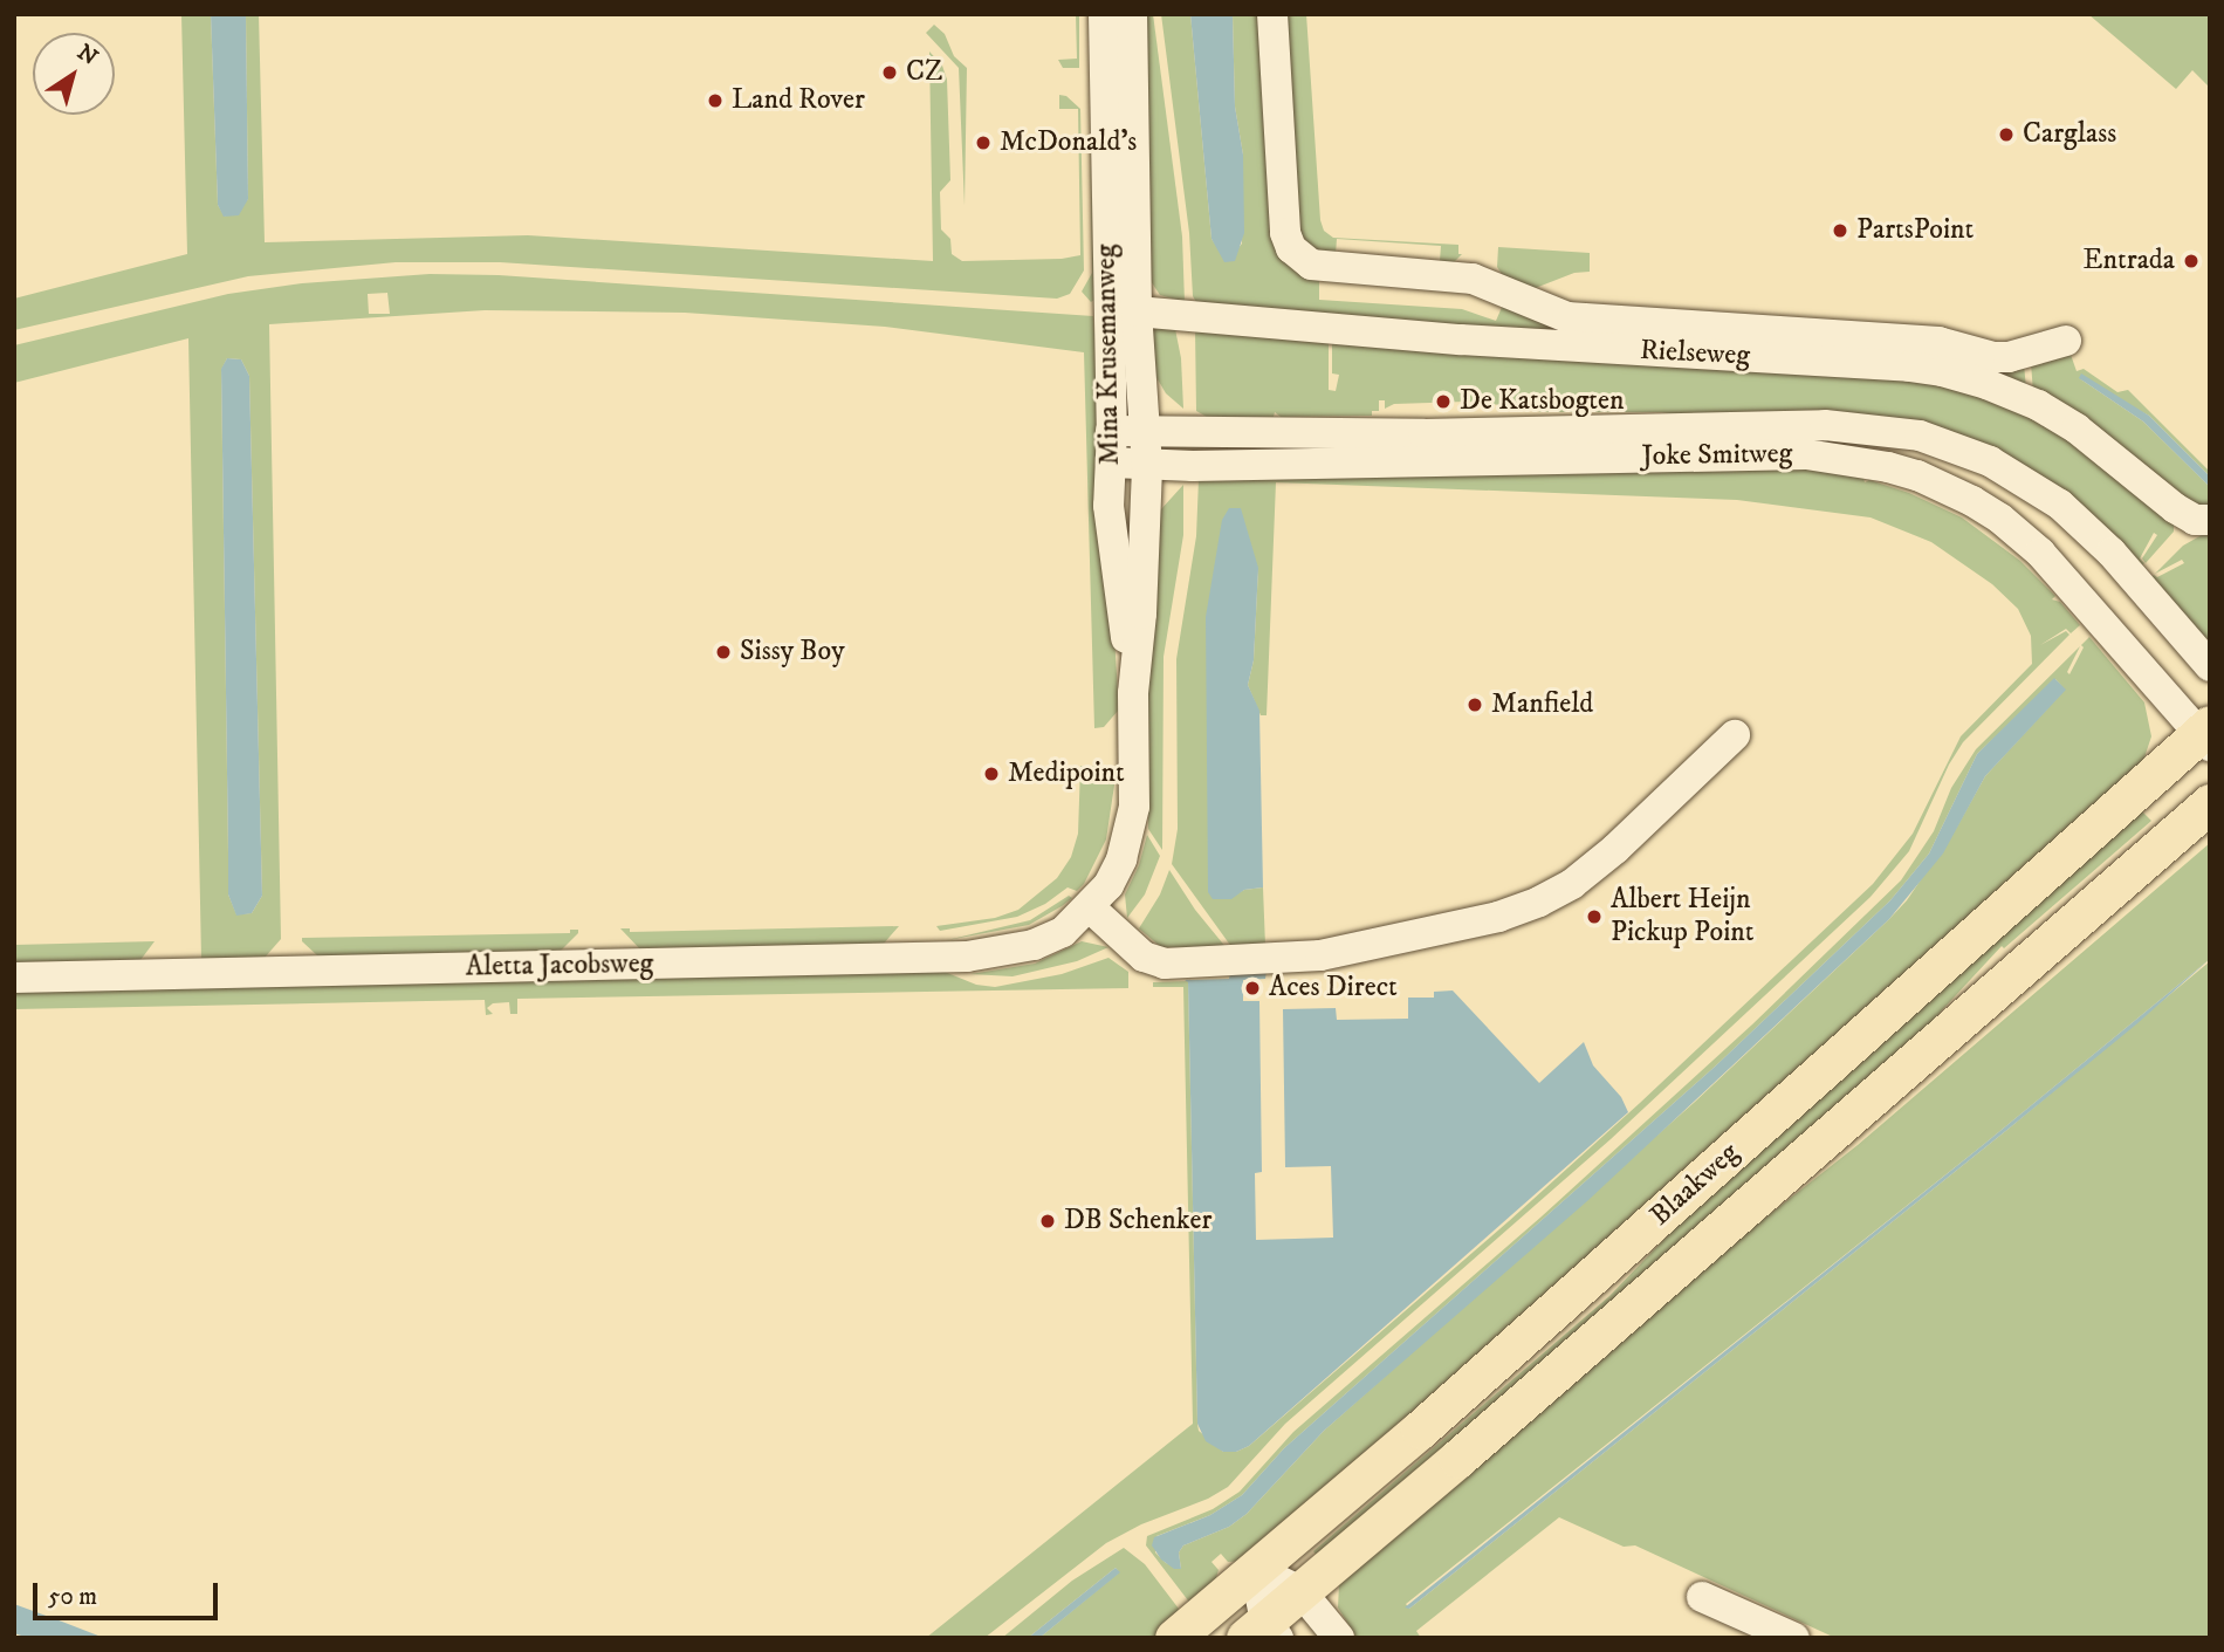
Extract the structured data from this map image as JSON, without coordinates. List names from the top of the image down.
{
  "streets": {
    "main road": ["Blaakweg"],
    "street": [
      "Rielseweg",
      "Mina Krusemanweg",
      "Joke Smitweg",
      "Aletta Jacobsweg"
    ]
  },
  "crossings": [
    ["Rielseweg", "Mina Krusemanweg"],
    ["Mina Krusemanweg", "Joke Smitweg"],
    ["Mina Krusemanweg", "Aletta Jacobsweg"],
    ["Joke Smitweg", "Blaakweg"]
  ],
  "places": [
    "CZ",
    "Land Rover",
    "Carglass",
    "McDonald's",
    "PartsPoint",
    "Entrada",
    "De Katsbogten",
    "Sissy Boy",
    "Manfield",
    "Medipoint",
    "Albert Heijn Pickup Point",
    "Aces Direct",
    "DB Schenker"
  ],
  "scale_bar": "50 m",
  "north": "top right"
}
